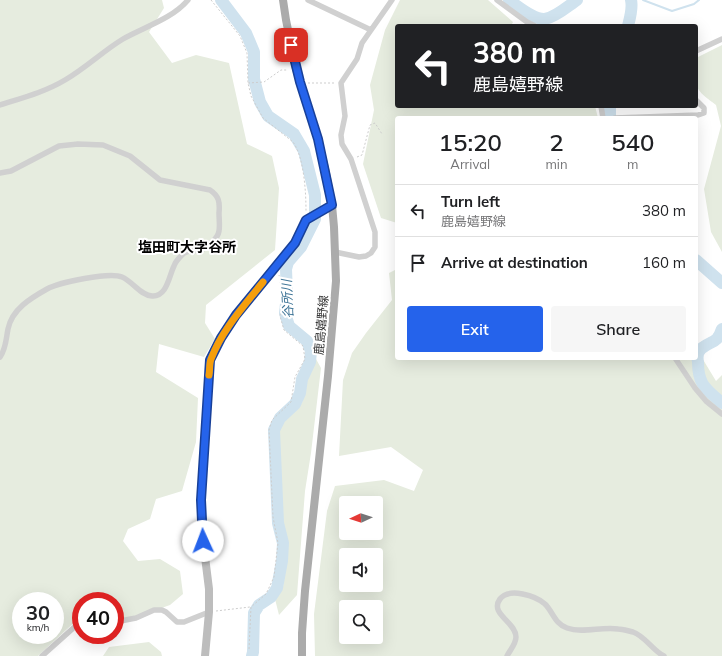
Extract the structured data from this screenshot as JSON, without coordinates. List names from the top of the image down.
{
  "streets": {
    "main road": ["鹿島嬉野線"]
  },
  "districts": ["塩田町大字谷所"],
  "water": ["谷所川"],
  "north": "left",
  "page": {
    "turn": ["380 m", "鹿島嬉野線"],
    "eta": [
      "15:20",
      "Arrival",
      "2",
      "min",
      "540",
      "m"
    ],
    "list": [
      {
        "name": "Turn left",
        "note": "鹿島嬉野線",
        "value": "380 m"
      },
      {
        "name": "Arrive at destination",
        "value": "160 m"
      }
    ],
    "buttons": ["Exit", "Share"],
    "speed": "30 km/h",
    "limit": "40"
  }
}
